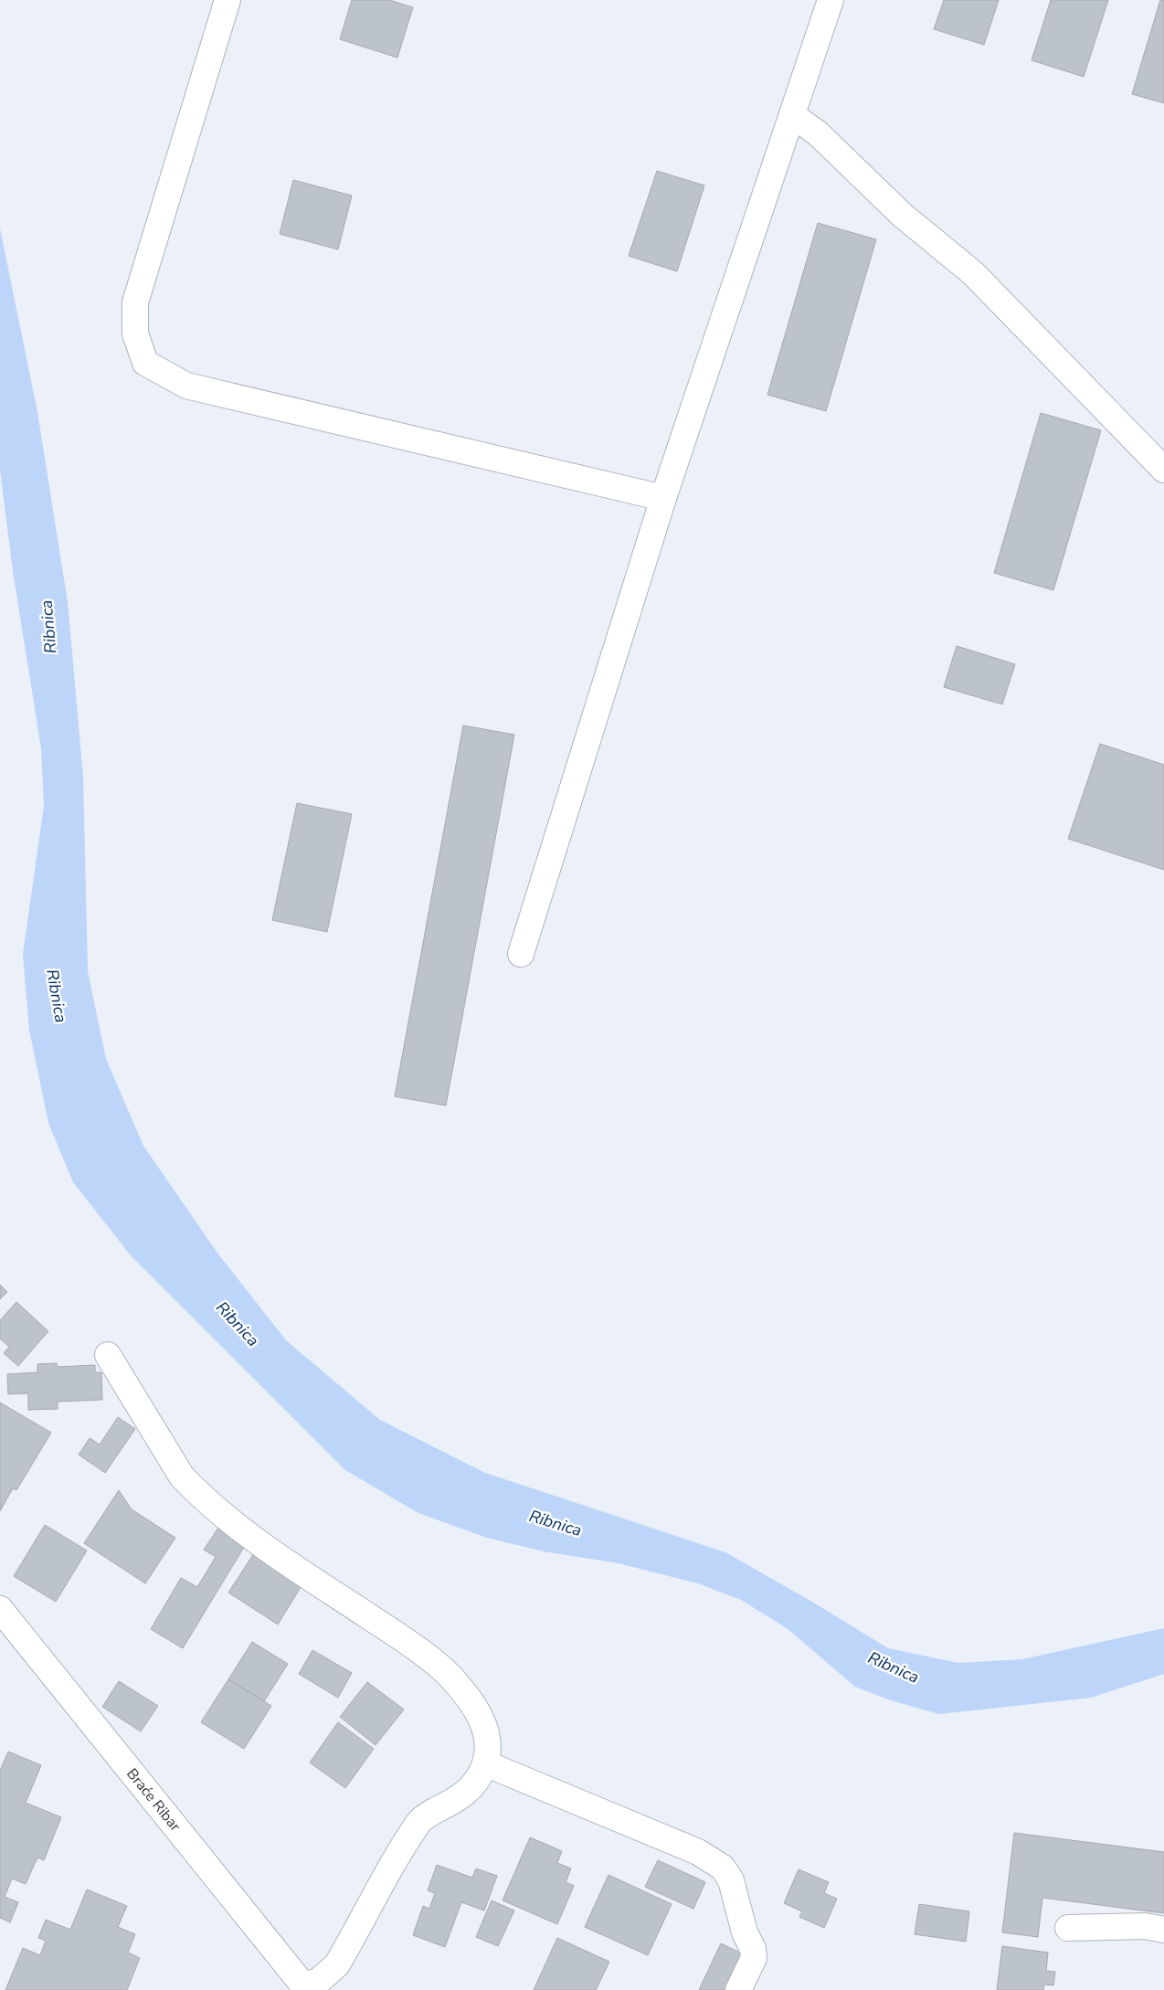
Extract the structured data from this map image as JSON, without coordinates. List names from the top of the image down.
{
  "streets": {
    "street": ["Braće Ribar"]
  },
  "water": ["Ribnica"]
}
